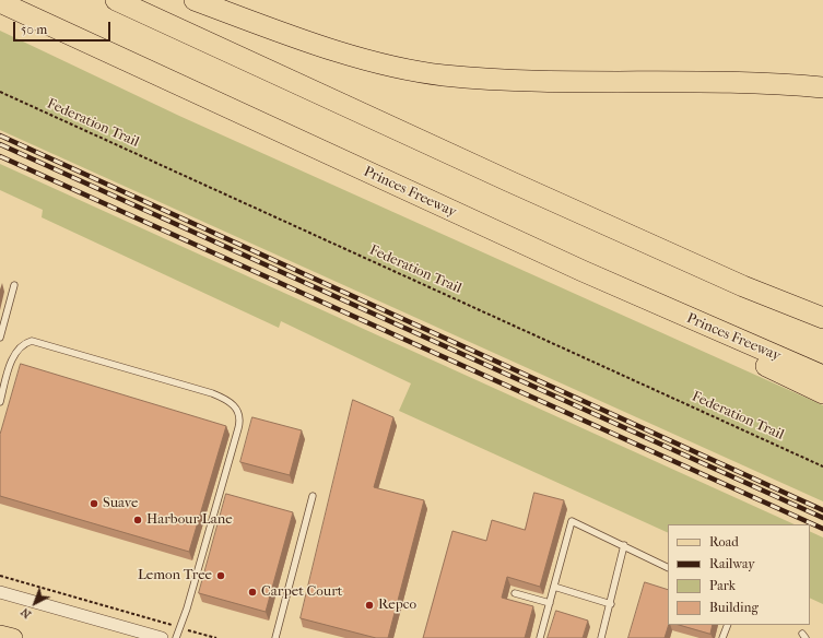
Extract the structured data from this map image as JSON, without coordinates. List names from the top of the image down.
{
  "streets": {
    "highway": ["Princes Freeway"],
    "path": ["Federation Trail"]
  },
  "places": [
    "Suave",
    "Harbour Lane",
    "Lemon Tree",
    "Carpet Court",
    "Repco"
  ],
  "legend": [
    "Road",
    "Railway",
    "Park",
    "Building"
  ],
  "scale_bar": "50 m",
  "north": "bottom left"
}
